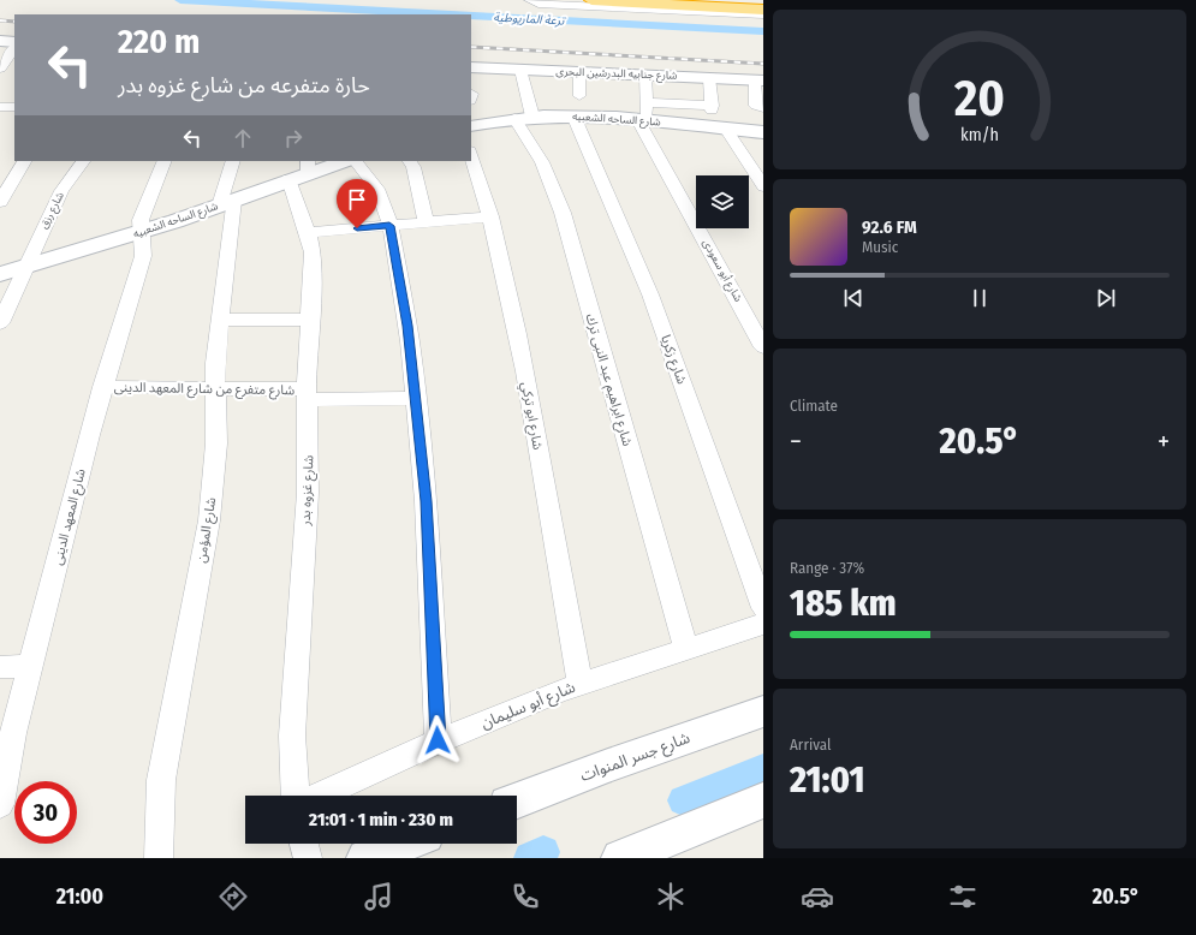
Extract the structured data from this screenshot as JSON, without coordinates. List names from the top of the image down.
{
  "streets": {
    "street": [
      "شارع جنابيه البدرشين البحرى",
      "شارع الساحه الشعبيه",
      "شارع رزق",
      "شارع أبو سعودى",
      "شارع زكريا",
      "شارع ابراهيم عبد النبى ترك",
      "شارع متفرع من شارع المعهد الدينى",
      "شارع ابو تركي",
      "شارع غزوه بدر",
      "شارع المعهد الدينى",
      "شارع المؤمن",
      "شارع أبو سليمان",
      "شارع جسر المنوات"
    ]
  },
  "crossings": [
    ["شارع جنابيه البدرشين البحرى", "شارع أبو سعودى"],
    ["شارع جنابيه البدرشين البحرى", "شارع ابراهيم عبد النبى ترك"],
    ["شارع الساحه الشعبيه", "شارع رزق"],
    ["شارع الساحه الشعبيه", "شارع أبو سعودى"],
    ["شارع الساحه الشعبيه", "شارع زكريا"],
    ["شارع الساحه الشعبيه", "شارع ابراهيم عبد النبى ترك"],
    ["شارع الساحه الشعبيه", "شارع غزوه بدر"],
    ["شارع الساحه الشعبيه", "شارع المعهد الدينى"],
    ["شارع الساحه الشعبيه", "شارع المؤمن"],
    ["شارع ابراهيم عبد النبى ترك", "شارع أبو سليمان"],
    ["شارع متفرع من شارع المعهد الدينى", "شارع غزوه بدر"],
    ["شارع متفرع من شارع المعهد الدينى", "شارع المعهد الدينى"],
    ["شارع متفرع من شارع المعهد الدينى", "شارع المؤمن"],
    ["شارع ابو تركي", "شارع أبو سليمان"]
  ],
  "water": ["ترعة الماريوطية"],
  "page": {
    "turn": ["220 m", "حارة متفرعه من شارع غزوه بدر"],
    "song": ["92.6 FM", "Music"],
    "tile": [
      "Climate",
      ["Range · 37%", "185 km"],
      ["Arrival", "21:01"]
    ],
    "heat": ["−", "20.5°", "+"],
    "limit": "30",
    "trip": "21:01 · 1 min · 230 m",
    "tabs": ["21:00", "20.5°"],
    "gauge": ["20", "km/h"]
  }
}
